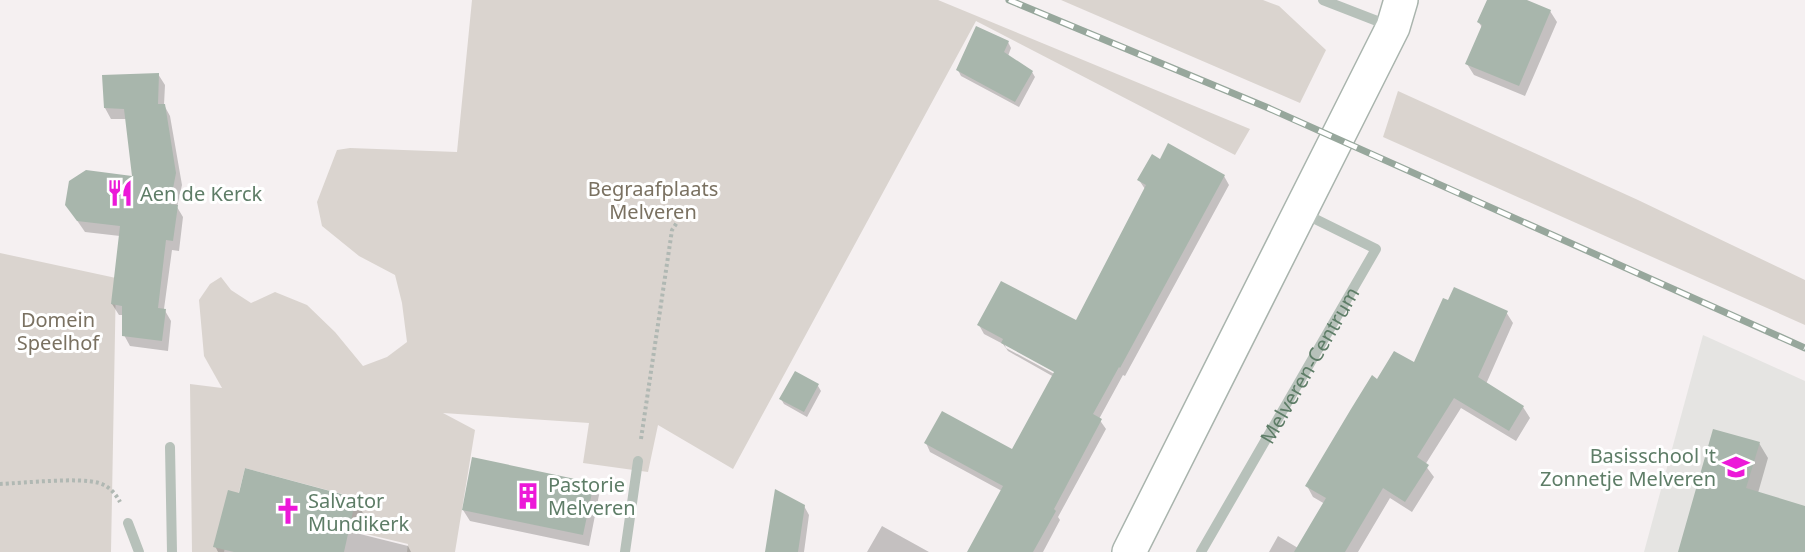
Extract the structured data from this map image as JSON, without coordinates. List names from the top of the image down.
{
  "streets": {
    "street": ["Melveren-Centrum"]
  },
  "parks": ["Begraafplaats Melveren", "Domein Speelhof"],
  "places": {
    "restaurant": ["Aen de Kerck"],
    "school or university": ["Basisschool 't Zonnetje Melveren"],
    "building": ["Pastorie Melveren"],
    "church": ["Salvator Mundikerk"]
  }
}
